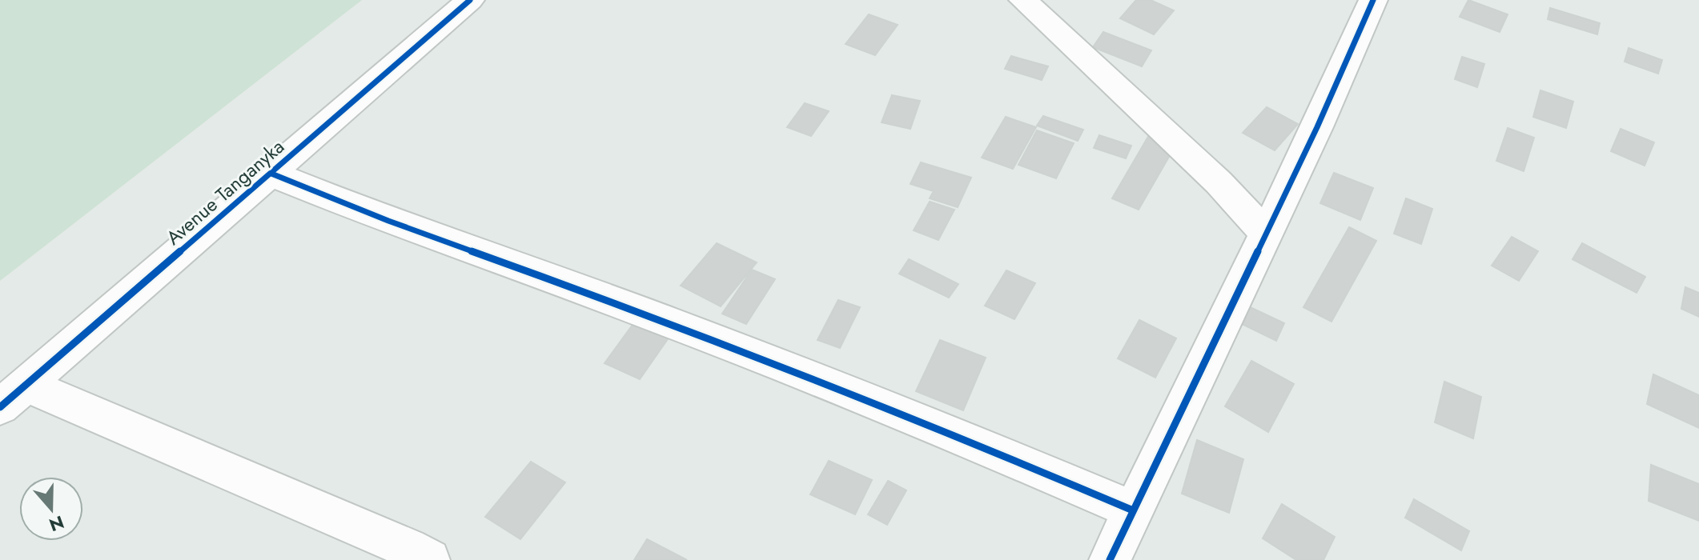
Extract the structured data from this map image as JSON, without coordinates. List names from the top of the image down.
{
  "streets": {
    "street": ["Avenue Tanganyka"]
  },
  "north": "bottom"
}
